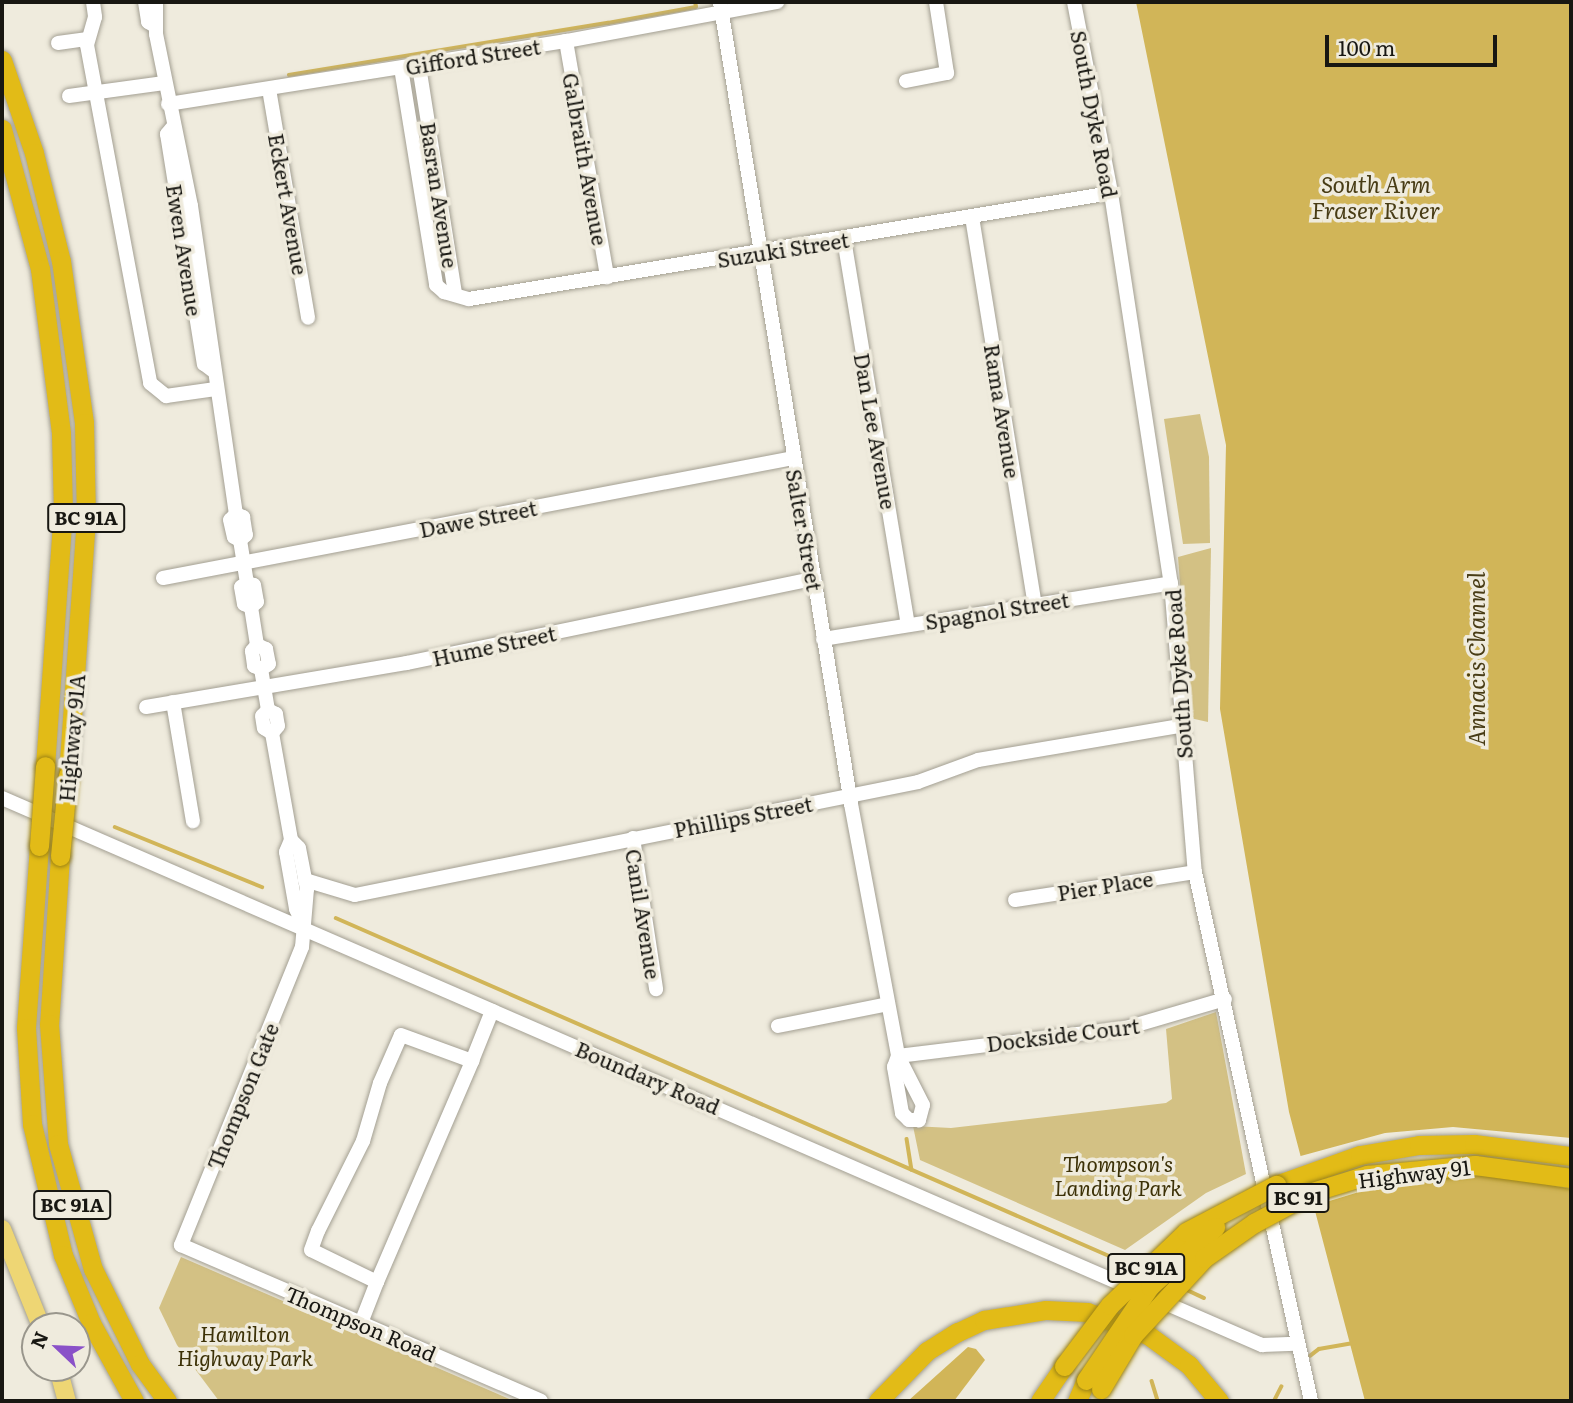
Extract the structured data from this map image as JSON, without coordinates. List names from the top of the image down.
{
  "streets": {
    "highway": [
      "BC 91A",
      "Highway 91A",
      "Highway 91",
      "BC 91"
    ],
    "street": [
      "Gifford Street",
      "South Dyke Road",
      "Galbraith Avenue",
      "Basran Avenue",
      "Eckert Avenue",
      "Suzuki Street",
      "Ewen Avenue",
      "Rama Avenue",
      "Dan Lee Avenue",
      "Dawe Street",
      "Salter Street",
      "Spagnol Street",
      "Hume Street",
      "Phillips Street",
      "Pier Place",
      "Canil Avenue",
      "Dockside Court",
      "Boundary Road",
      "Thompson Gate",
      "Thompson Road"
    ]
  },
  "crossings": [
    ["Gifford Street", "Galbraith Avenue"],
    ["Gifford Street", "Basran Avenue"],
    ["Gifford Street", "Eckert Avenue"],
    ["Gifford Street", "Ewen Avenue"],
    ["Gifford Street", "Salter Street"],
    ["South Dyke Road", "Suzuki Street"],
    ["South Dyke Road", "Spagnol Street"],
    ["South Dyke Road", "Phillips Street"],
    ["South Dyke Road", "Pier Place"],
    ["South Dyke Road", "Dockside Court"],
    ["South Dyke Road", "Boundary Road"],
    ["Galbraith Avenue", "Suzuki Street"],
    ["Basran Avenue", "Suzuki Street"],
    ["Suzuki Street", "Rama Avenue"],
    ["Suzuki Street", "Dan Lee Avenue"],
    ["Suzuki Street", "Salter Street"],
    ["Ewen Avenue", "Dawe Street"],
    ["Ewen Avenue", "Hume Street"],
    ["Ewen Avenue", "Phillips Street"],
    ["Ewen Avenue", "Boundary Road"],
    ["Ewen Avenue", "Thompson Gate"],
    ["Rama Avenue", "Spagnol Street"],
    ["Dan Lee Avenue", "Spagnol Street"],
    ["BC 91A", "Highway 91"],
    ["Dawe Street", "Salter Street"],
    ["Salter Street", "Spagnol Street"],
    ["Salter Street", "Hume Street"],
    ["Salter Street", "Phillips Street"],
    ["Salter Street", "Dockside Court"],
    ["Phillips Street", "Canil Avenue"],
    ["Thompson Gate", "Thompson Road"]
  ],
  "water": ["South Arm Fraser River", "Annacis Channel"],
  "parks": ["Thompson's Landing Park", "Hamilton Highway Park"],
  "scale_bar": "100 m",
  "north": "top left"
}
